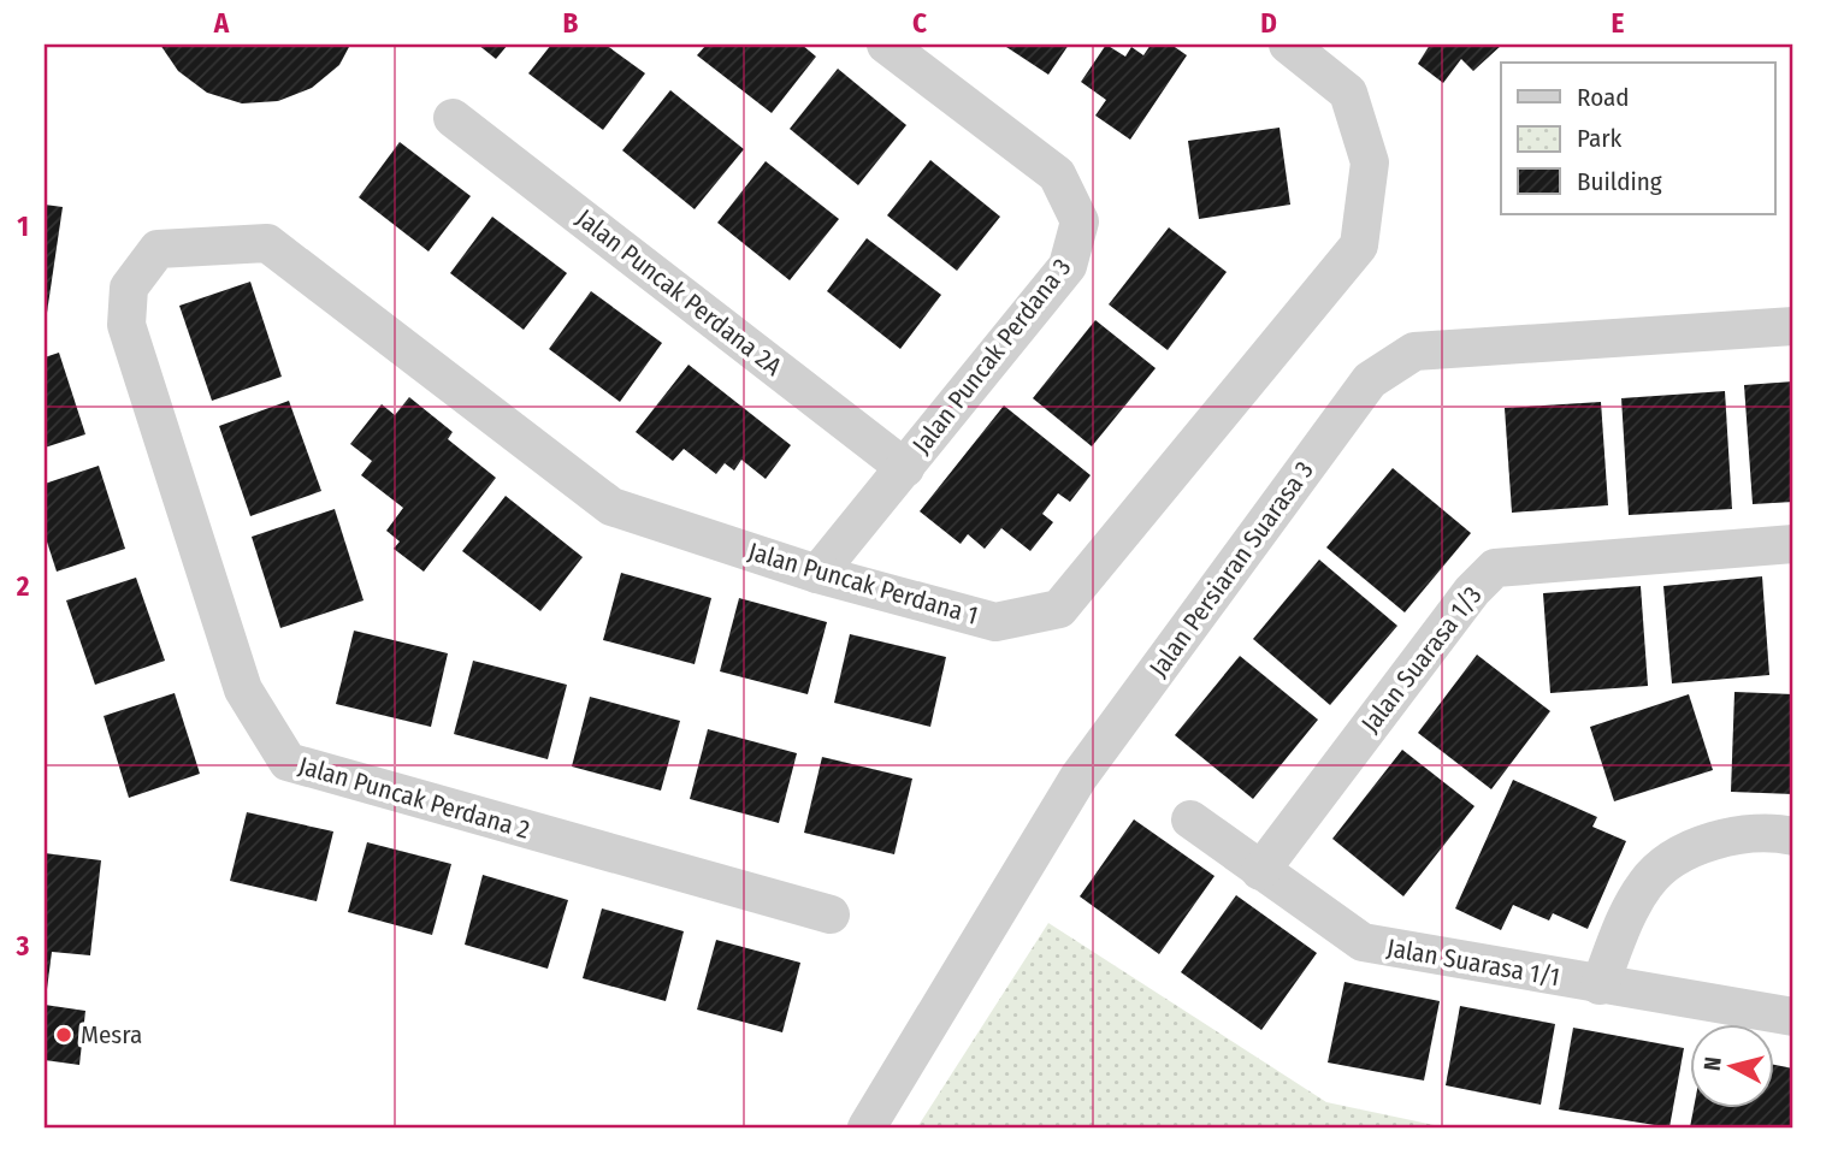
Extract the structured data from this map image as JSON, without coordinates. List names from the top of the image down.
{
  "streets": {
    "street": [
      "Jalan Puncak Perdana 2A",
      "Jalan Puncak Perdana 3",
      "Jalan Persiaran Suarasa 3",
      "Jalan Puncak Perdana 1",
      "Jalan Suarasa 1/3",
      "Jalan Puncak Perdana 2",
      "Jalan Suarasa 1/1"
    ]
  },
  "crossings": [
    ["Jalan Puncak Perdana 2A", "Jalan Puncak Perdana 3"],
    ["Jalan Puncak Perdana 3", "Jalan Puncak Perdana 1"],
    ["Jalan Puncak Perdana 1", "Jalan Puncak Perdana 2"],
    ["Jalan Suarasa 1/3", "Jalan Suarasa 1/1"]
  ],
  "places": ["Mesra"],
  "legend": ["Road", "Park", "Building"],
  "north": "left",
  "grid": {
    "columns": [
      "A",
      "B",
      "C",
      "D",
      "E"
    ],
    "rows": ["1", "2", "3"]
  }
}
